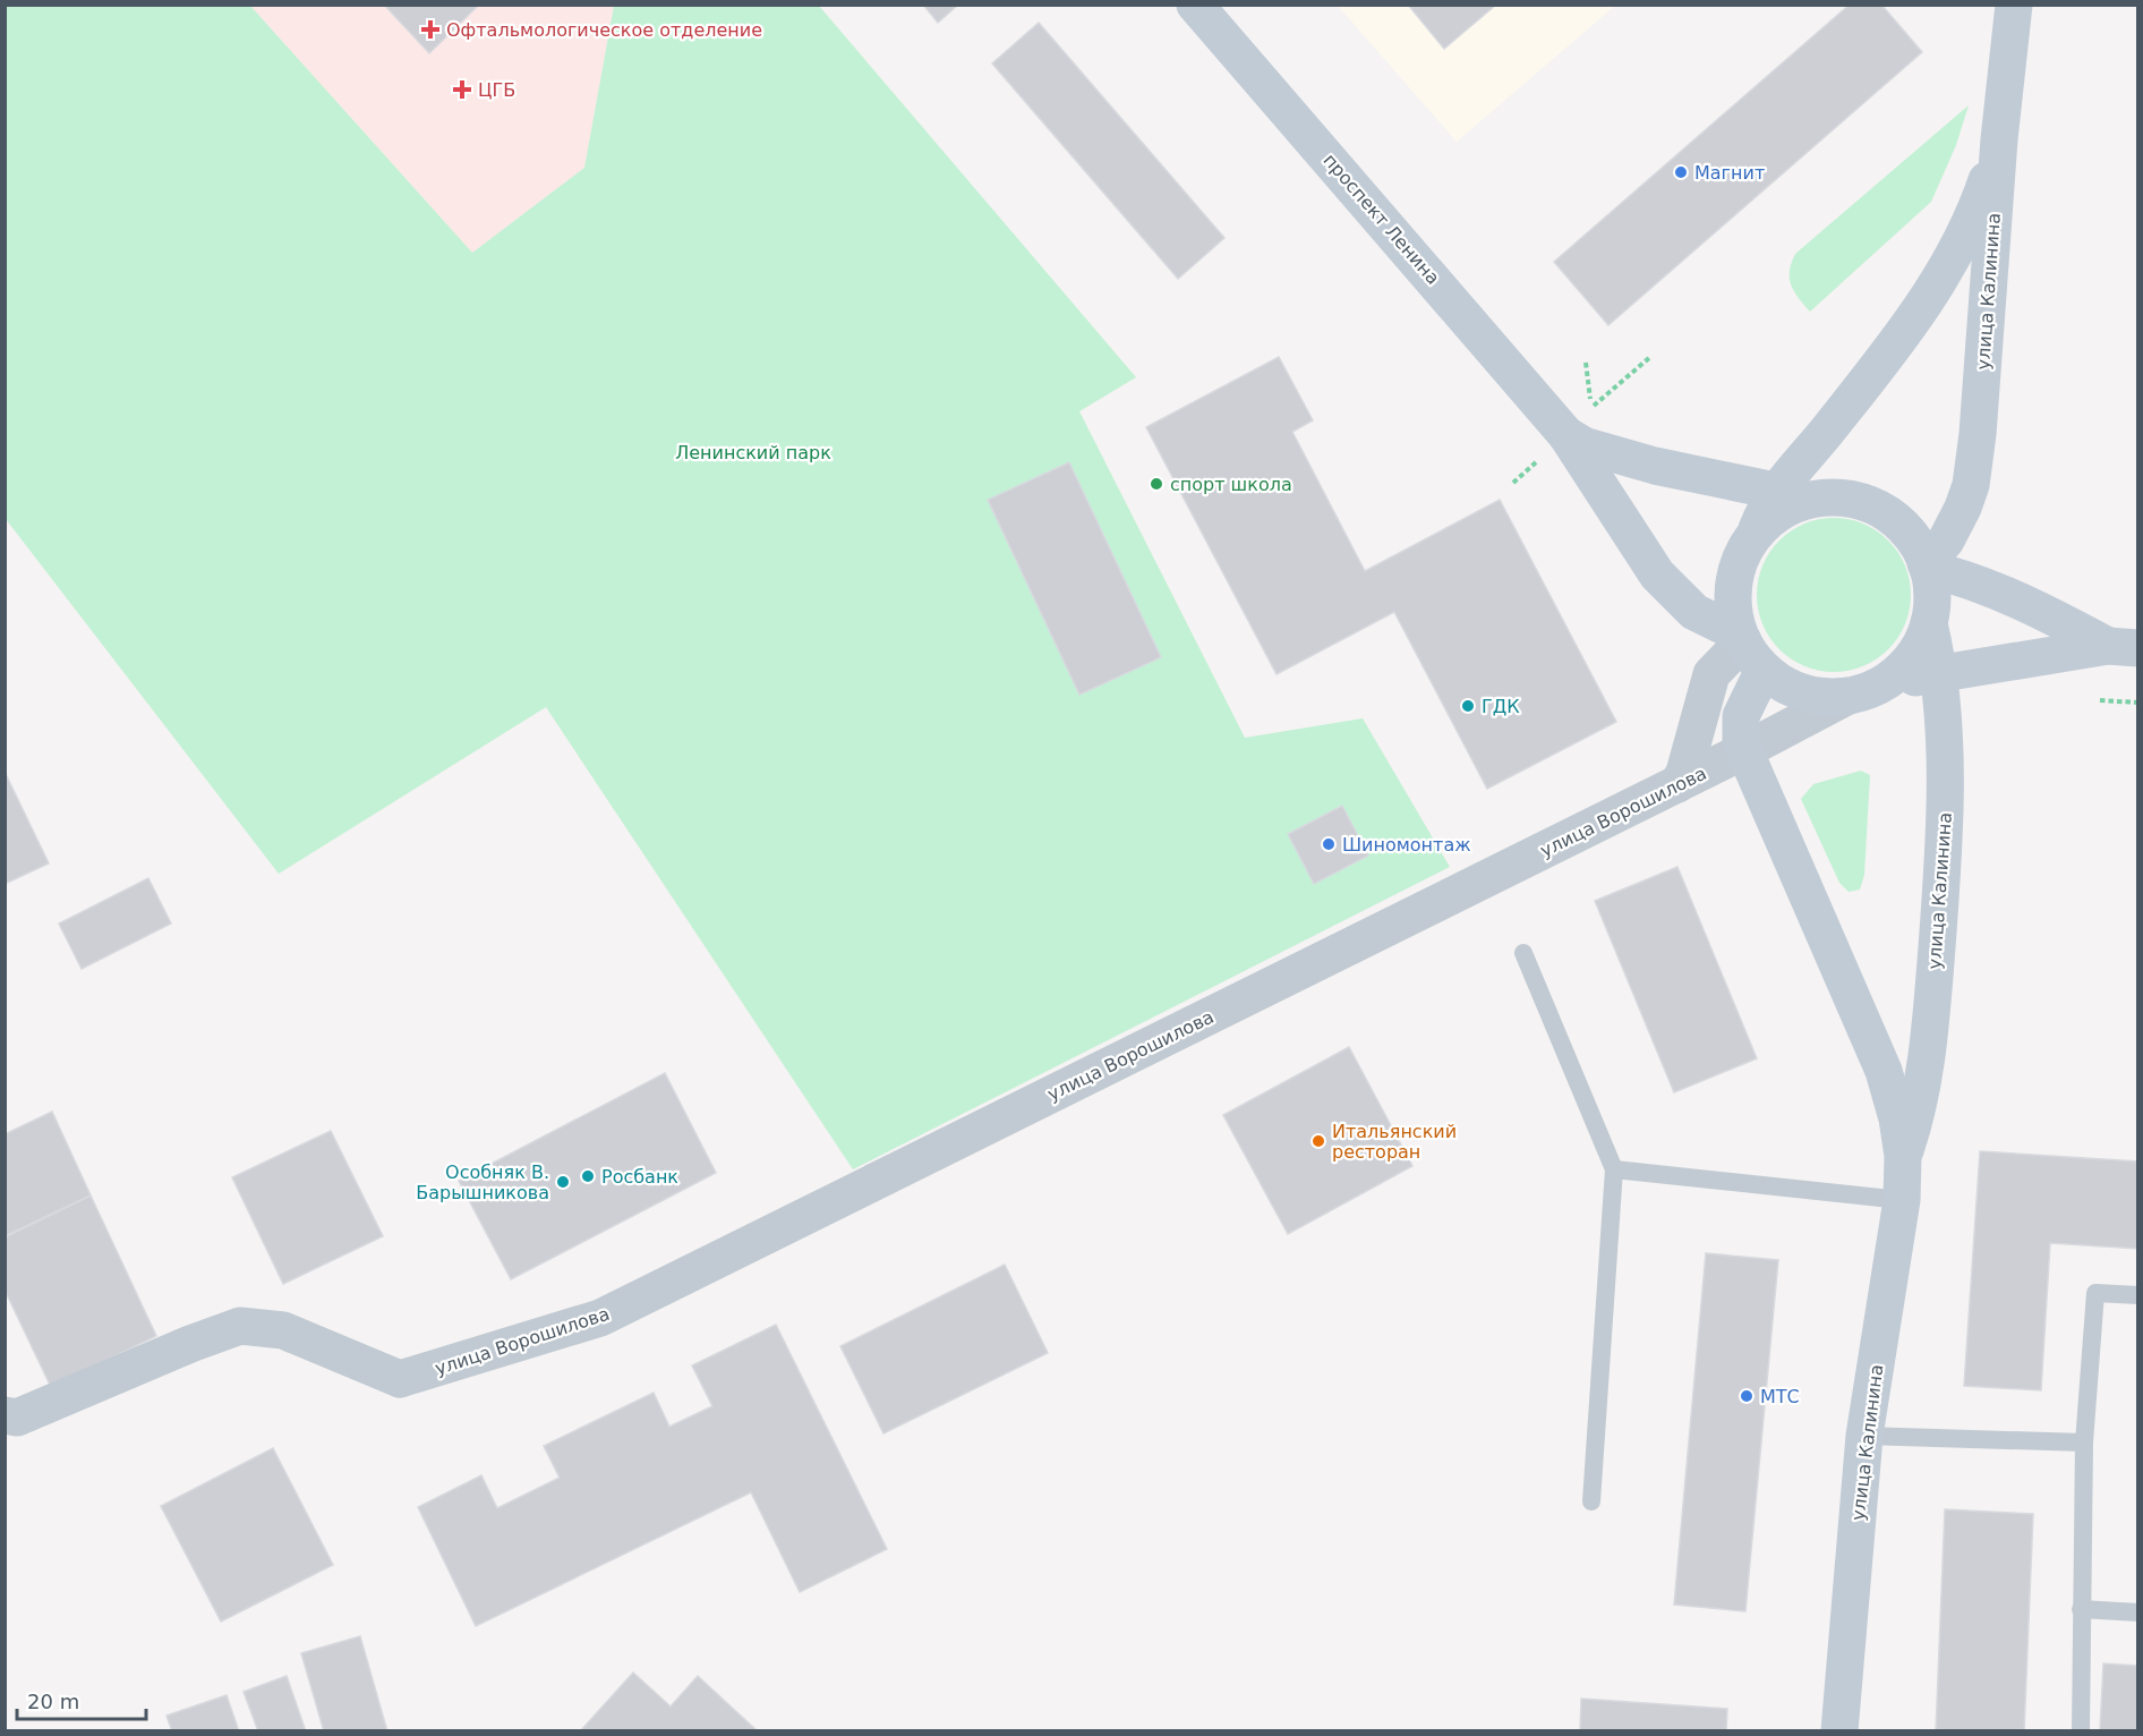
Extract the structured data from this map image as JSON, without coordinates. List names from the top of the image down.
{
  "streets": {
    "main road": ["проспект Ленина", "улица Калинина"],
    "street": ["улица Ворошилова"]
  },
  "crossings": [
    ["проспект Ленина", "улица Калинина"],
    ["проспект Ленина", "улица Ворошилова"],
    ["улица Калинина", "улица Ворошилова"]
  ],
  "parks": ["Ленинский парк"],
  "places": {
    "health": ["Офтальмологическое отделение", "ЦГБ"],
    "other": [
      "Магнит",
      "спорт школа",
      "ГДК",
      "Шиномонтаж",
      "Итальянский ресторан",
      "Росбанк",
      "Особняк В. Барышникова",
      "МТС"
    ]
  },
  "scale_bar": "20 m"
}
